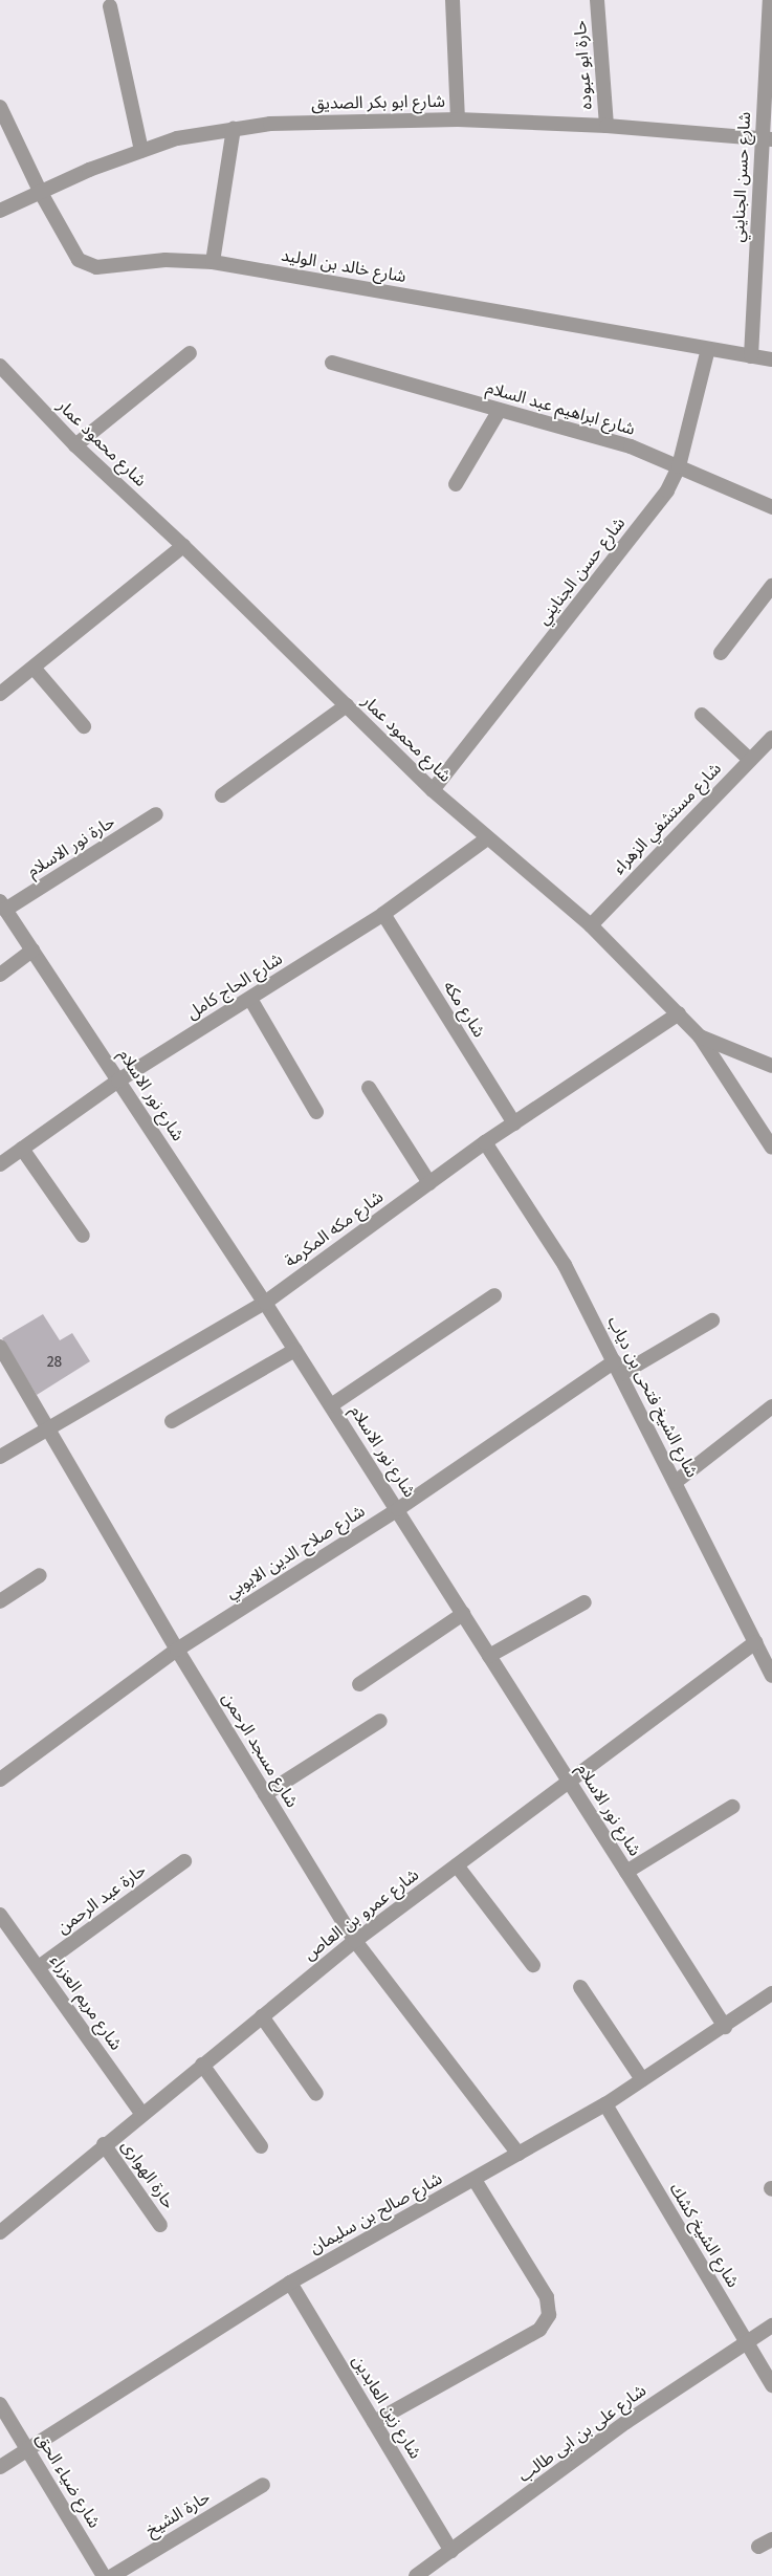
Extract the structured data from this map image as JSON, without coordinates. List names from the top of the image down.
{
  "streets": {
    "street": [
      "حارة ابو عبوده",
      "شارع ابو بكر الصديق",
      "شارع حسن الجنايني",
      "شارع خالد بن الوليد",
      "شارع ابراهيم عبد السلام",
      "شارع محمود عمار",
      "شارع مستشفي الزهراء",
      "حارة نور الاسلام",
      "شارع الحاج كامل",
      "شارع مكه",
      "شارع نور الاسلام",
      "شارع مكه المكرمة",
      "شارع الشيخ فتحى بن دياب",
      "شارع صلاح الدين الايوبي",
      "شارع مسجد الرحمن",
      "حارة عبد الرحمن",
      "شارع عمرو بن العاص",
      "شارع مريم العزراء",
      "حارة الهوارى",
      "شارع صالح بن سليمان",
      "شارع الشيخ كشك",
      "شارع زين العابدين",
      "شارع على بن ابى طالب",
      "شارع ضياء الحق",
      "حارة الشيخ"
    ]
  },
  "crossings": [
    ["حارة ابو عبوده", "شارع ابو بكر الصديق"],
    ["شارع ابو بكر الصديق", "شارع حسن الجنايني"],
    ["شارع ابو بكر الصديق", "شارع خالد بن الوليد"],
    ["شارع حسن الجنايني", "شارع خالد بن الوليد"],
    ["شارع حسن الجنايني", "شارع ابراهيم عبد السلام"],
    ["شارع حسن الجنايني", "شارع محمود عمار"],
    ["شارع محمود عمار", "شارع مستشفي الزهراء"],
    ["شارع محمود عمار", "شارع الحاج كامل"],
    ["شارع محمود عمار", "شارع مكه المكرمة"],
    ["حارة نور الاسلام", "شارع نور الاسلام"],
    ["شارع الحاج كامل", "شارع مكه"],
    ["شارع الحاج كامل", "شارع نور الاسلام"],
    ["شارع مكه", "شارع مكه المكرمة"],
    ["شارع نور الاسلام", "شارع مكه المكرمة"],
    ["شارع نور الاسلام", "شارع صلاح الدين الايوبي"],
    ["شارع نور الاسلام", "شارع عمرو بن العاص"],
    ["شارع نور الاسلام", "شارع صالح بن سليمان"],
    ["شارع مكه المكرمة", "شارع الشيخ فتحى بن دياب"],
    ["شارع مكه المكرمة", "شارع مسجد الرحمن"],
    ["شارع الشيخ فتحى بن دياب", "شارع صلاح الدين الايوبي"],
    ["شارع الشيخ فتحى بن دياب", "شارع عمرو بن العاص"],
    ["شارع صلاح الدين الايوبي", "شارع مسجد الرحمن"],
    ["شارع مسجد الرحمن", "شارع عمرو بن العاص"],
    ["شارع مسجد الرحمن", "شارع صالح بن سليمان"],
    ["حارة عبد الرحمن", "شارع مريم العزراء"],
    ["شارع عمرو بن العاص", "شارع مريم العزراء"],
    ["شارع عمرو بن العاص", "حارة الهوارى"],
    ["شارع صالح بن سليمان", "شارع الشيخ كشك"],
    ["شارع صالح بن سليمان", "شارع زين العابدين"],
    ["شارع صالح بن سليمان", "شارع ضياء الحق"],
    ["شارع الشيخ كشك", "شارع على بن ابى طالب"],
    ["شارع زين العابدين", "شارع على بن ابى طالب"]
  ],
  "house_numbers": ["28"]
}
